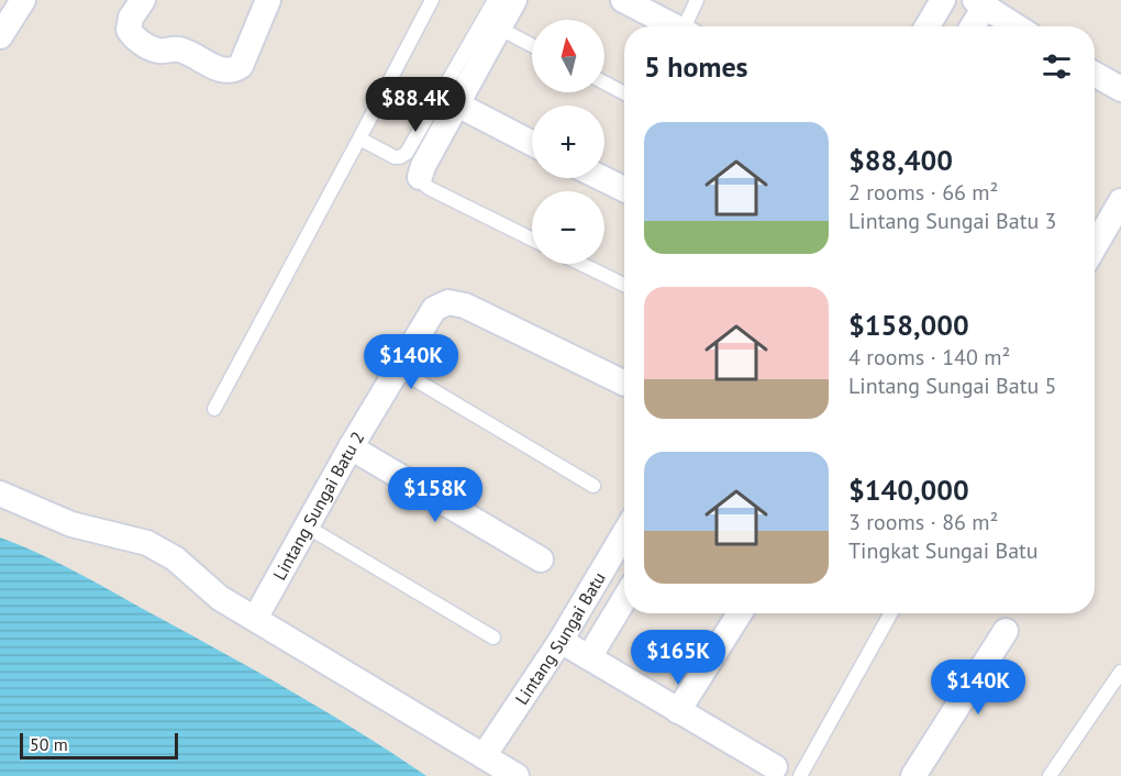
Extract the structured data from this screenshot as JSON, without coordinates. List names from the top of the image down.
{
  "streets": {
    "street": ["Lintang Sungai Batu 2", "Lintang Sungai Batu"]
  },
  "scale_bar": "50 m",
  "north": "top",
  "page": {
    "map_buttons": ["+", "−"],
    "heading": "5 homes",
    "price": [
      "$88.4K",
      "$140K",
      "$158K",
      "$165K",
      "$140K"
    ],
    "list": [
      {
        "name": "$88,400",
        "note": "2 rooms · 66 m² · Lintang Sungai Batu 3"
      },
      {
        "name": "$158,000",
        "note": "4 rooms · 140 m² · Lintang Sungai Batu 5"
      },
      {
        "name": "$140,000",
        "note": "3 rooms · 86 m² · Tingkat Sungai Batu"
      }
    ],
    "scale": "50 m"
  }
}
